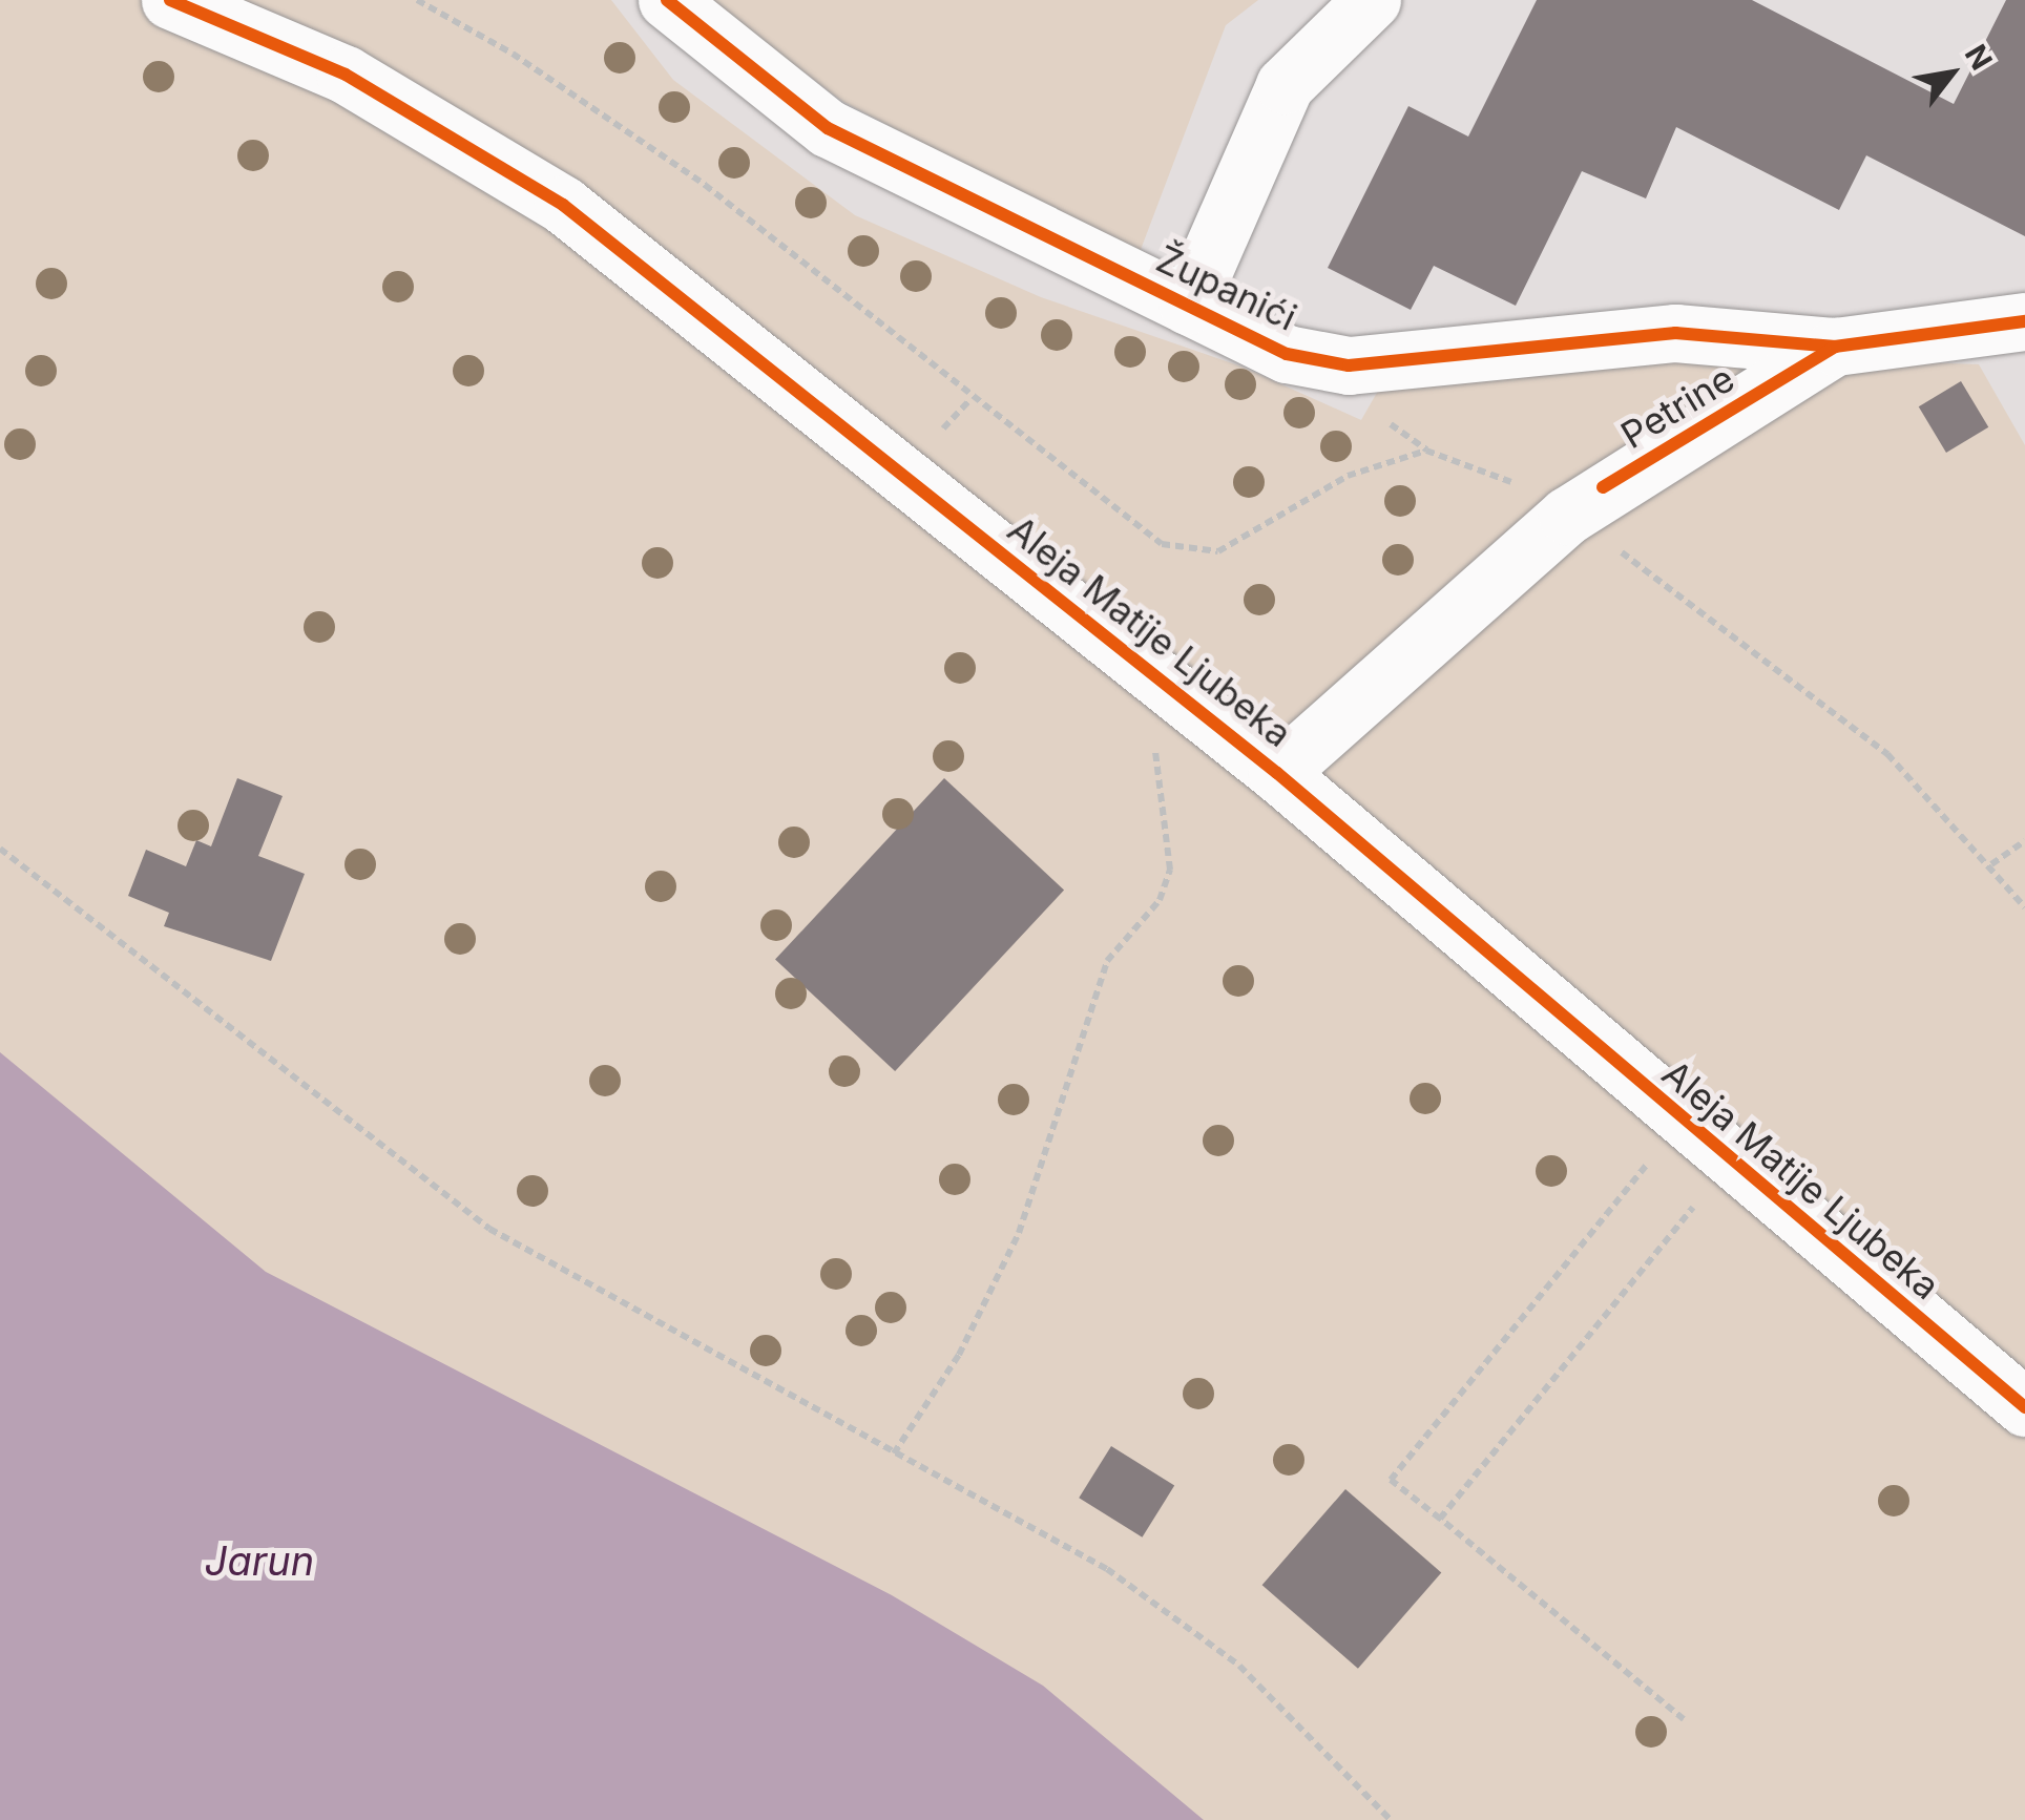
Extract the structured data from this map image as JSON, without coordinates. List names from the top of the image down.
{
  "streets": {
    "street": ["Županići", "Petrine", "Aleja Matije Ljubeka"]
  },
  "crossings": [
    ["Županići", "Petrine"],
    ["Petrine", "Aleja Matije Ljubeka"]
  ],
  "water": ["Jarun"],
  "north": "top right"
}
